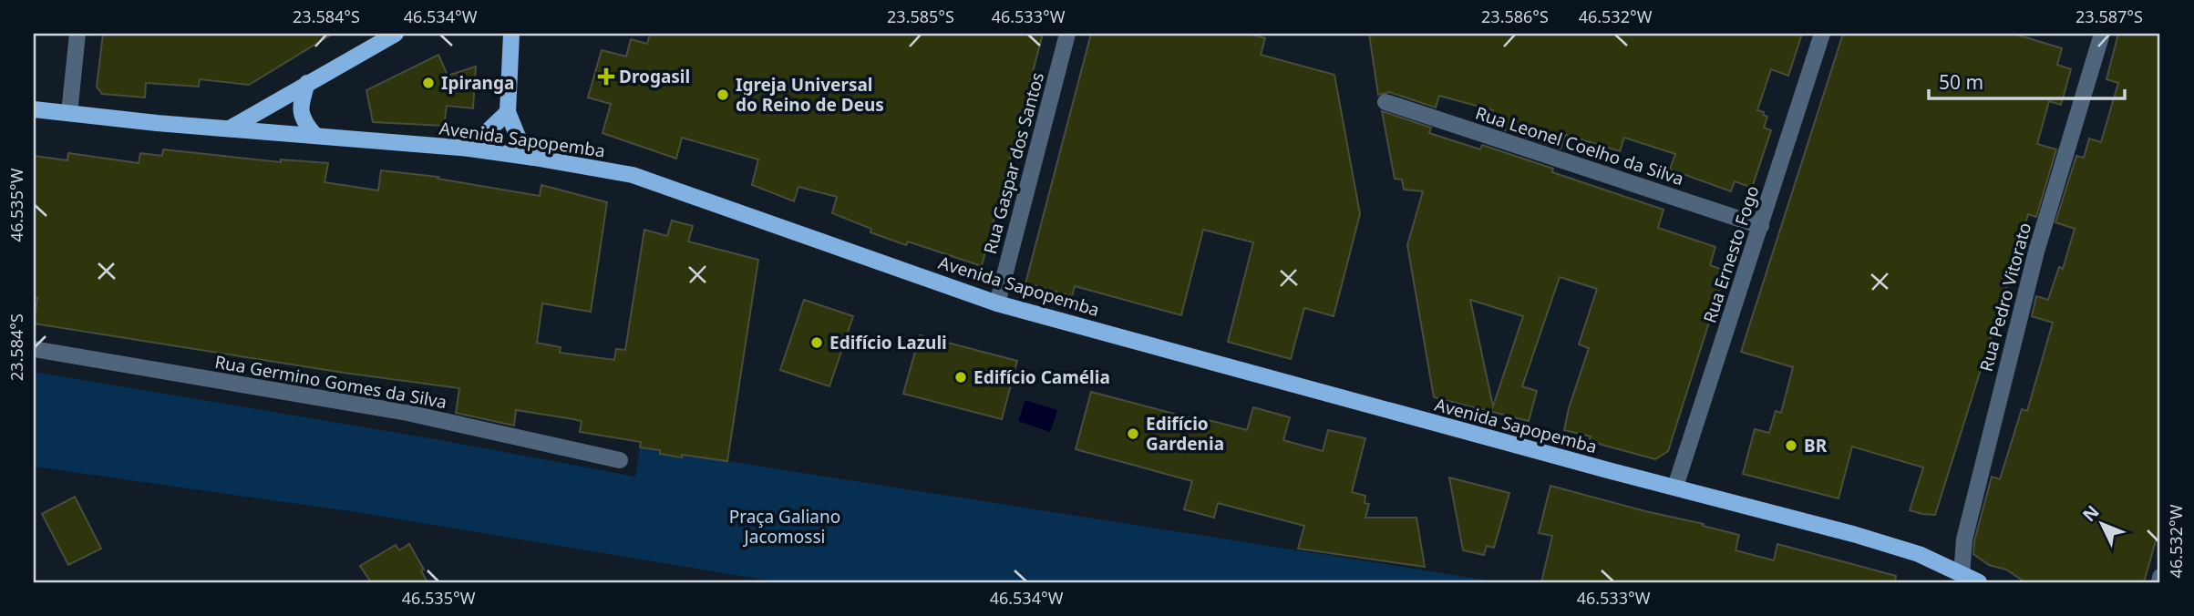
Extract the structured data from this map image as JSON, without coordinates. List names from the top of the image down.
{
  "streets": {
    "main road": ["Avenida Sapopemba"],
    "street": [
      "Rua Leonel Coelho da Silva",
      "Rua Gaspar dos Santos",
      "Rua Ernesto Fogo",
      "Rua Pedro Vitorato",
      "Rua Germino Gomes da Silva"
    ]
  },
  "crossings": [
    ["Avenida Sapopemba", "Rua Gaspar dos Santos"],
    ["Avenida Sapopemba", "Rua Ernesto Fogo"],
    ["Avenida Sapopemba", "Rua Pedro Vitorato"],
    ["Rua Leonel Coelho da Silva", "Rua Ernesto Fogo"]
  ],
  "parks": ["Praça Galiano Jacomossi"],
  "places": {
    "health": ["Drogasil"],
    "other": [
      "Ipiranga",
      "Igreja Universal do Reino de Deus",
      "Edifício Lazuli",
      "Edifício Camélia",
      "Edifício Gardenia",
      "BR"
    ]
  },
  "scale_bar": "50 m",
  "north": "top left",
  "coordinates": [
    "23.584°S",
    "46.534°W",
    "23.585°S",
    "46.533°W",
    "23.586°S",
    "46.532°W",
    "23.587°S",
    "46.535°W"
  ]
}
